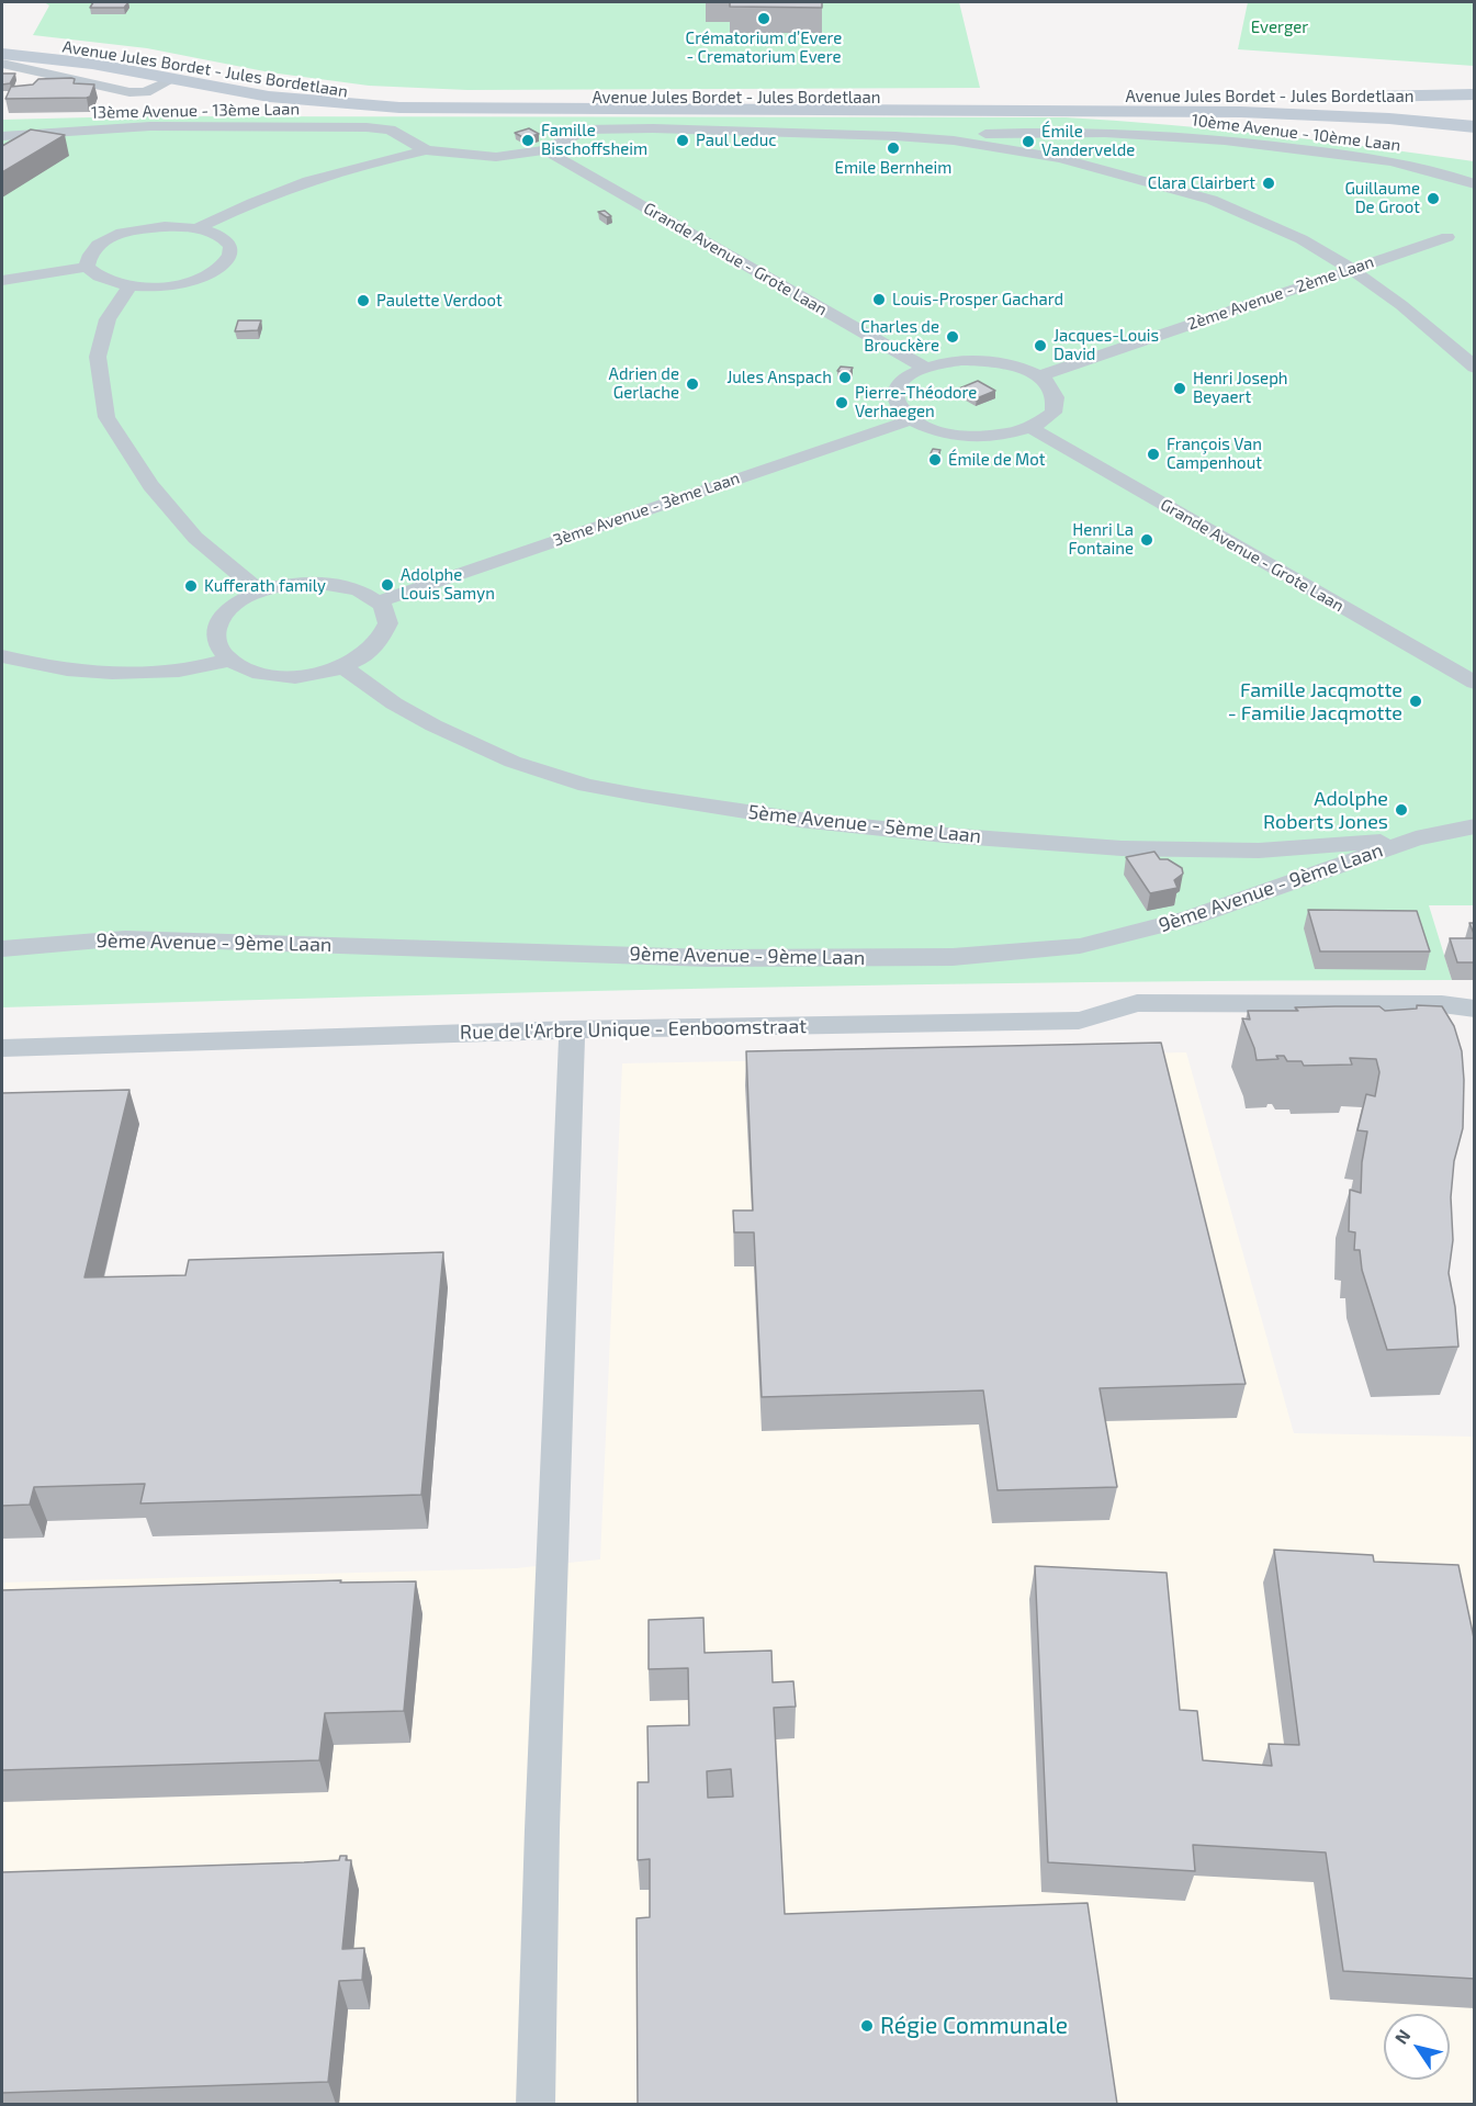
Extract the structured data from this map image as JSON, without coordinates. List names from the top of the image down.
{
  "streets": {
    "main road": ["Avenue Jules Bordet - Jules Bordetlaan"],
    "street": [
      "13ème Avenue - 13ème Laan",
      "10ème Avenue - 10ème Laan",
      "Grande Avenue - Grote Laan",
      "2ème Avenue - 2ème Laan",
      "3ème Avenue - 3ème Laan",
      "5ème Avenue - 5ème Laan",
      "9ème Avenue - 9ème Laan",
      "Rue de l'Arbre Unique - Eenboomstraat"
    ]
  },
  "crossings": [
    ["5ème Avenue - 5ème Laan", "9ème Avenue - 9ème Laan"]
  ],
  "parks": ["Everger"],
  "places": [
    "Crématorium d’Evere - Crematorium Evere",
    "Famille Bischoffsheim",
    "Paul Leduc",
    "Émile Vandervelde",
    "Emile Bernheim",
    "Clara Clairbert",
    "Guillaume De Groot",
    "Louis-Prosper Gachard",
    "Paulette Verdoot",
    "Charles de Brouckère",
    "Jacques-Louis David",
    "Jules Anspach",
    "Adrien de Gerlache",
    "Henri Joseph Beyaert",
    "Pierre-Théodore Verhaegen",
    "François Van Campenhout",
    "Émile de Mot",
    "Henri La Fontaine",
    "Adolphe Louis Samyn",
    "Kufferath family",
    "Famille Jacqmotte - Familie Jacqmotte",
    "Adolphe Roberts Jones",
    "Régie Communale"
  ],
  "north": "top left"
}
